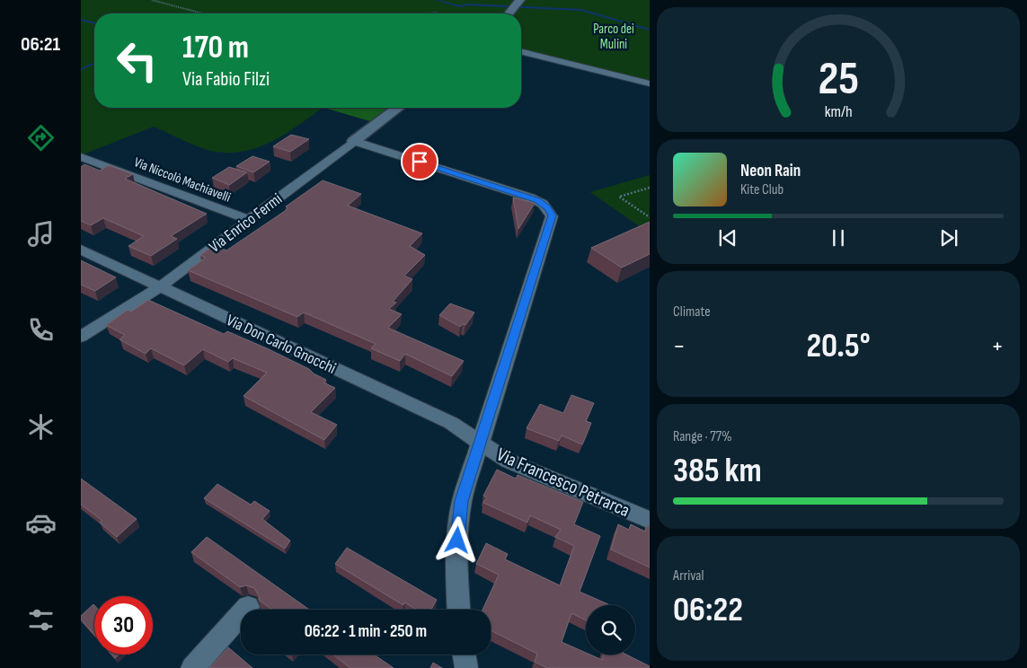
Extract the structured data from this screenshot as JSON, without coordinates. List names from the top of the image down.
{
  "streets": {
    "street": [
      "Via Niccolò Machiavelli",
      "Via Enrico Fermi",
      "Via Don Carlo Gnocchi",
      "Via Francesco Petrarca"
    ]
  },
  "crossings": [
    ["Via Niccolò Machiavelli", "Via Enrico Fermi"],
    ["Via Enrico Fermi", "Via Don Carlo Gnocchi"],
    ["Via Don Carlo Gnocchi", "Via Francesco Petrarca"]
  ],
  "parks": ["Parco dei Mulini"],
  "page": {
    "tabs": "06:21",
    "turn": ["170 m", "Via Fabio Filzi"],
    "song": ["Neon Rain", "Kite Club"],
    "tile": [
      "Climate",
      ["Range · 77%", "385 km"],
      ["Arrival", "06:22"]
    ],
    "heat": ["−", "20.5°", "+"],
    "limit": "30",
    "trip": "06:22 · 1 min · 250 m",
    "gauge": ["25", "km/h"]
  }
}
